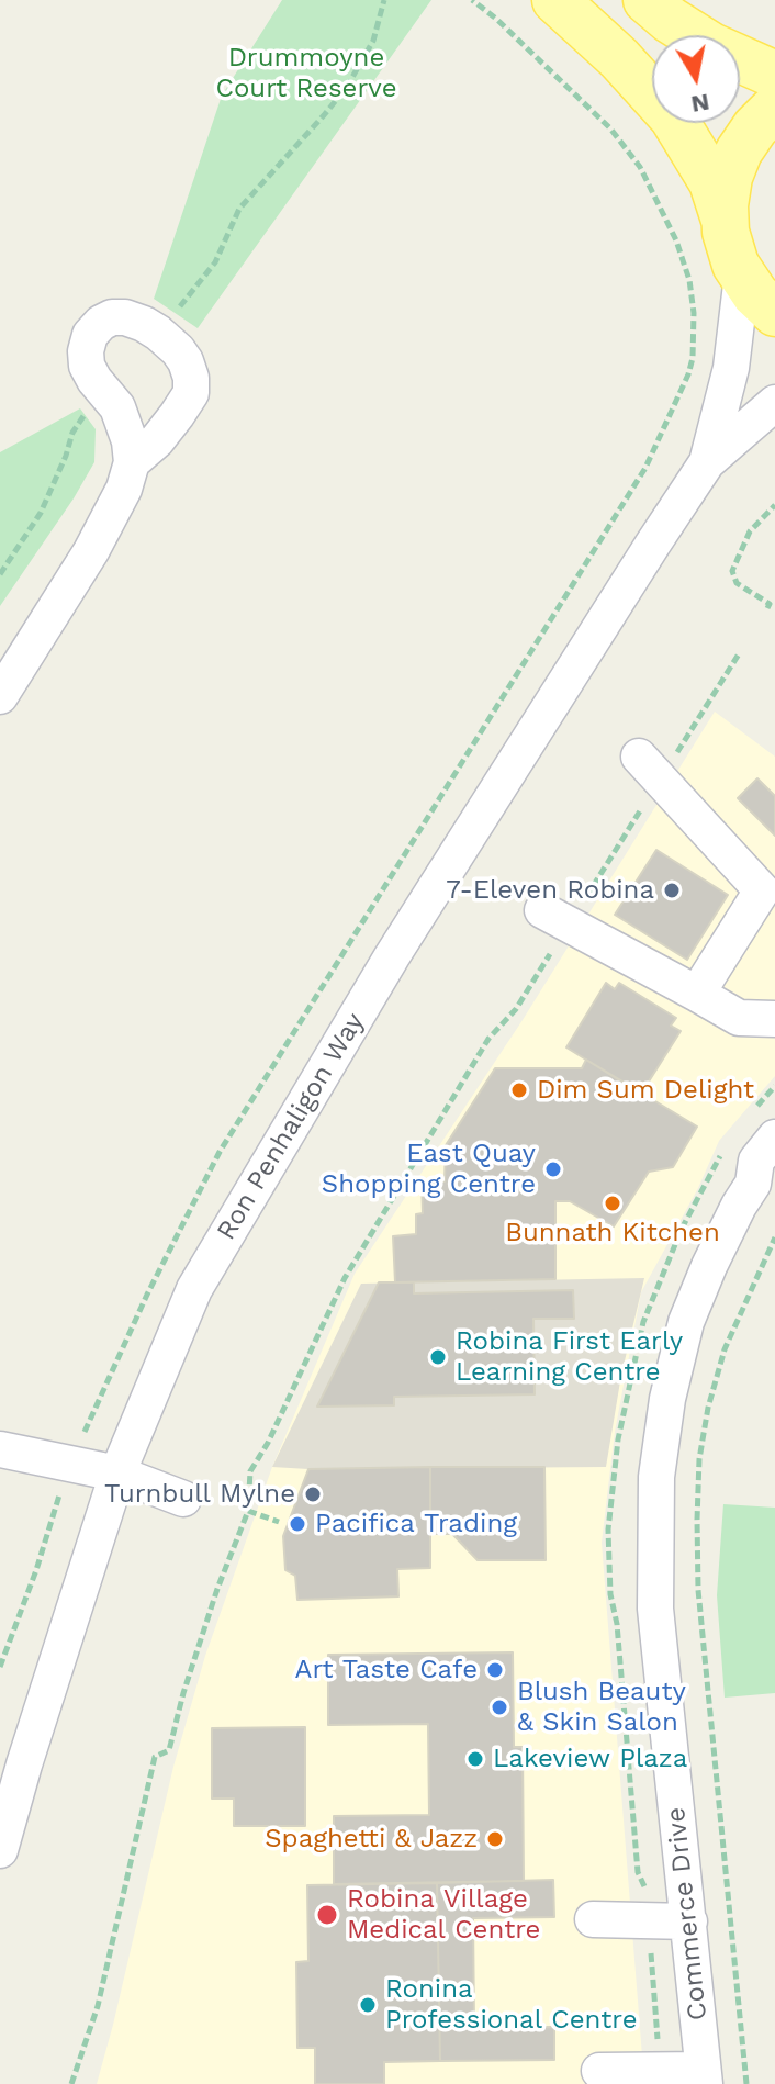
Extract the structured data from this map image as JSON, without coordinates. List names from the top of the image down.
{
  "streets": {
    "street": ["Ron Penhaligon Way", "Commerce Drive"]
  },
  "parks": ["Drummoyne Court Reserve"],
  "places": [
    "7-Eleven Robina",
    "Dim Sum Delight",
    "East Quay Shopping Centre",
    "Bunnath Kitchen",
    "Robina First Early Learning Centre",
    "Turnbull Mylne",
    "Pacifica Trading",
    "Art Taste Cafe",
    "Blush Beauty & Skin Salon",
    "Lakeview Plaza",
    "Spaghetti & Jazz",
    "Robina Village Medical Centre",
    "Ronina Professional Centre"
  ],
  "north": "bottom"
}
